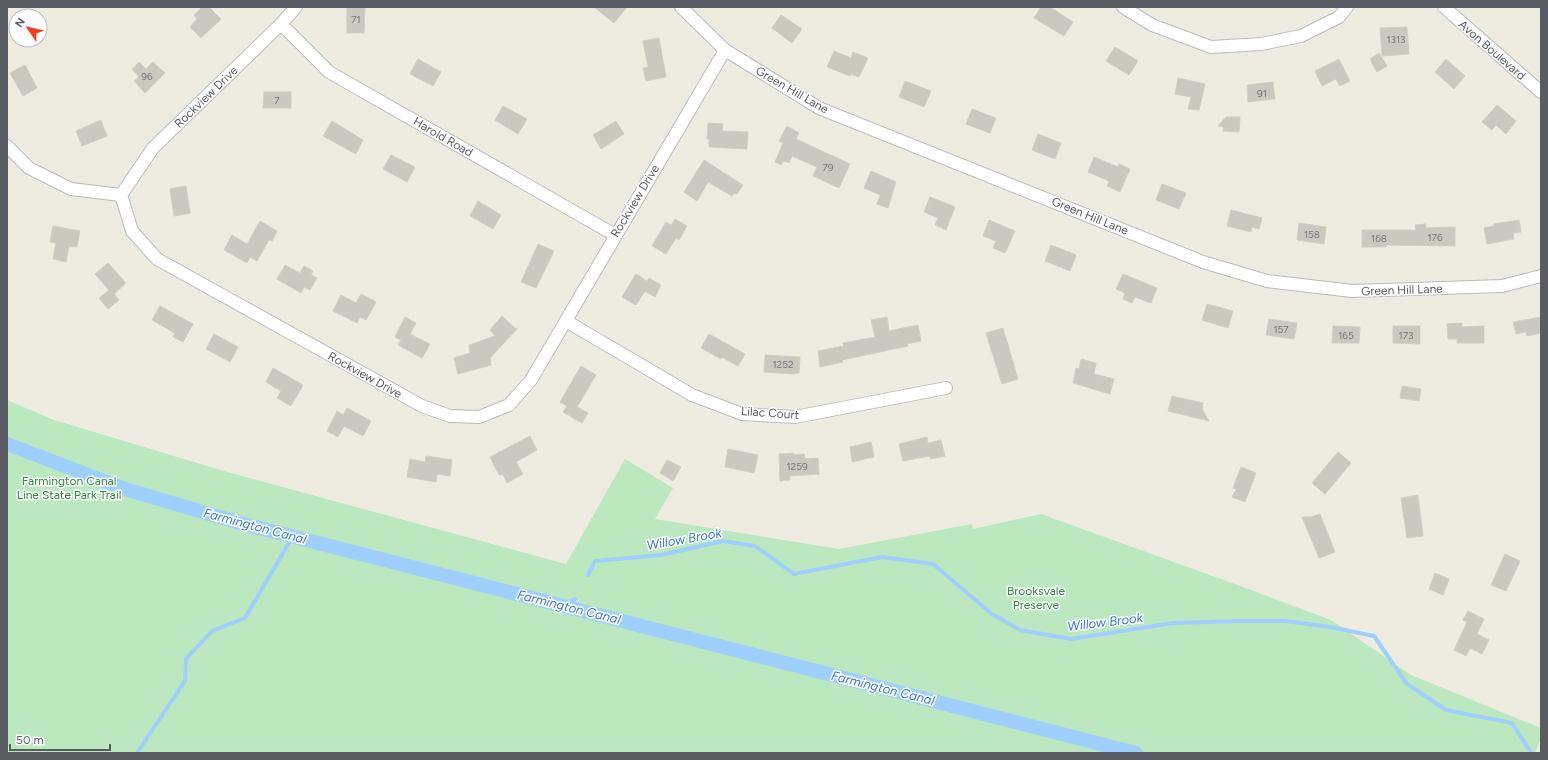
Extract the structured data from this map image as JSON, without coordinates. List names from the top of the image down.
{
  "streets": {
    "street": [
      "Avon Boulevard",
      "Green Hill Lane",
      "Rockview Drive",
      "Harold Road",
      "Lilac Court"
    ]
  },
  "crossings": [
    ["Green Hill Lane", "Rockview Drive"],
    ["Rockview Drive", "Harold Road"],
    ["Rockview Drive", "Lilac Court"]
  ],
  "water": ["Farmington Canal", "Willow Brook"],
  "parks": ["Farmington Canal Line State Park Trail", "Brooksvale Preserve"],
  "house_numbers": [
    "71",
    "1313",
    "96",
    "91",
    "7",
    "79",
    "158",
    "176",
    "168",
    "157",
    "165",
    "173",
    "1252",
    "1259"
  ],
  "scale_bar": "50 m",
  "north": "top left"
}
